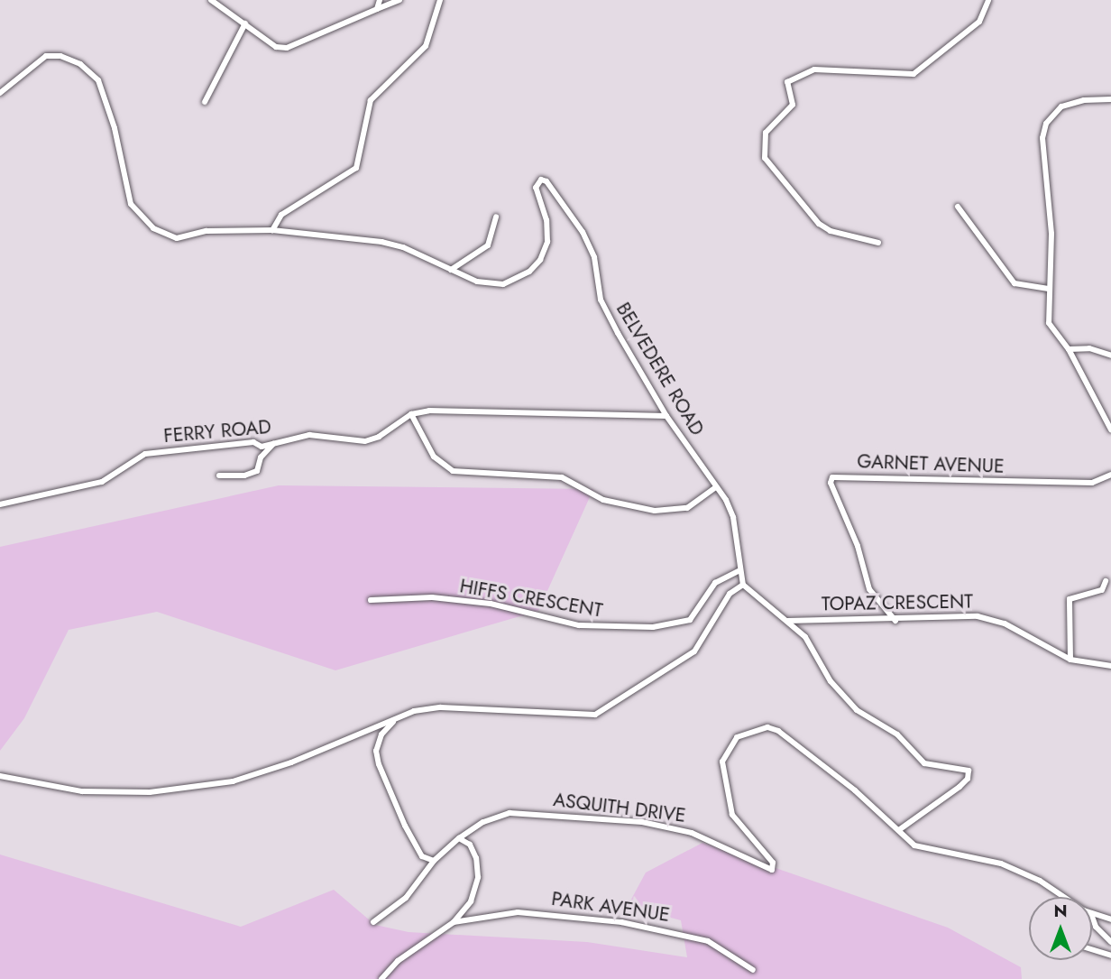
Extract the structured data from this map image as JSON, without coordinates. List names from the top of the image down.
{
  "streets": {
    "street": [
      "BELVEDERE ROAD",
      "FERRY ROAD",
      "GARNET AVENUE",
      "HIFFS CRESCENT",
      "TOPAZ CRESCENT",
      "ASQUITH DRIVE",
      "PARK AVENUE"
    ]
  },
  "crossings": [
    ["BELVEDERE ROAD", "FERRY ROAD"],
    ["BELVEDERE ROAD", "HIFFS CRESCENT"],
    ["GARNET AVENUE", "TOPAZ CRESCENT"]
  ],
  "north": "top"
}
